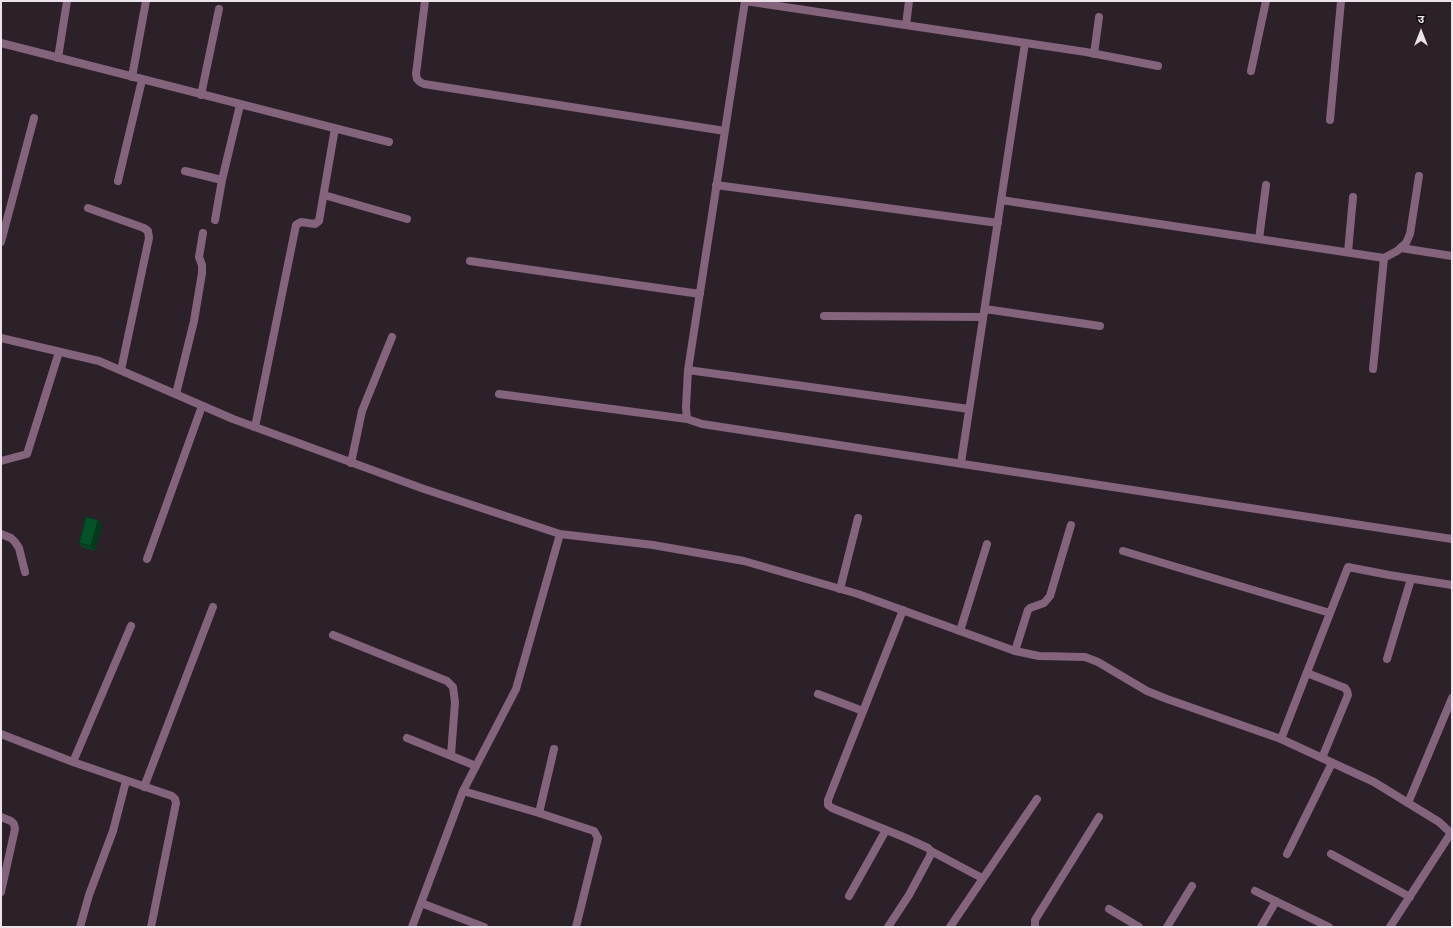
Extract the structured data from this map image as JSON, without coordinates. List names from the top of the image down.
{
  "north": "top"
}
